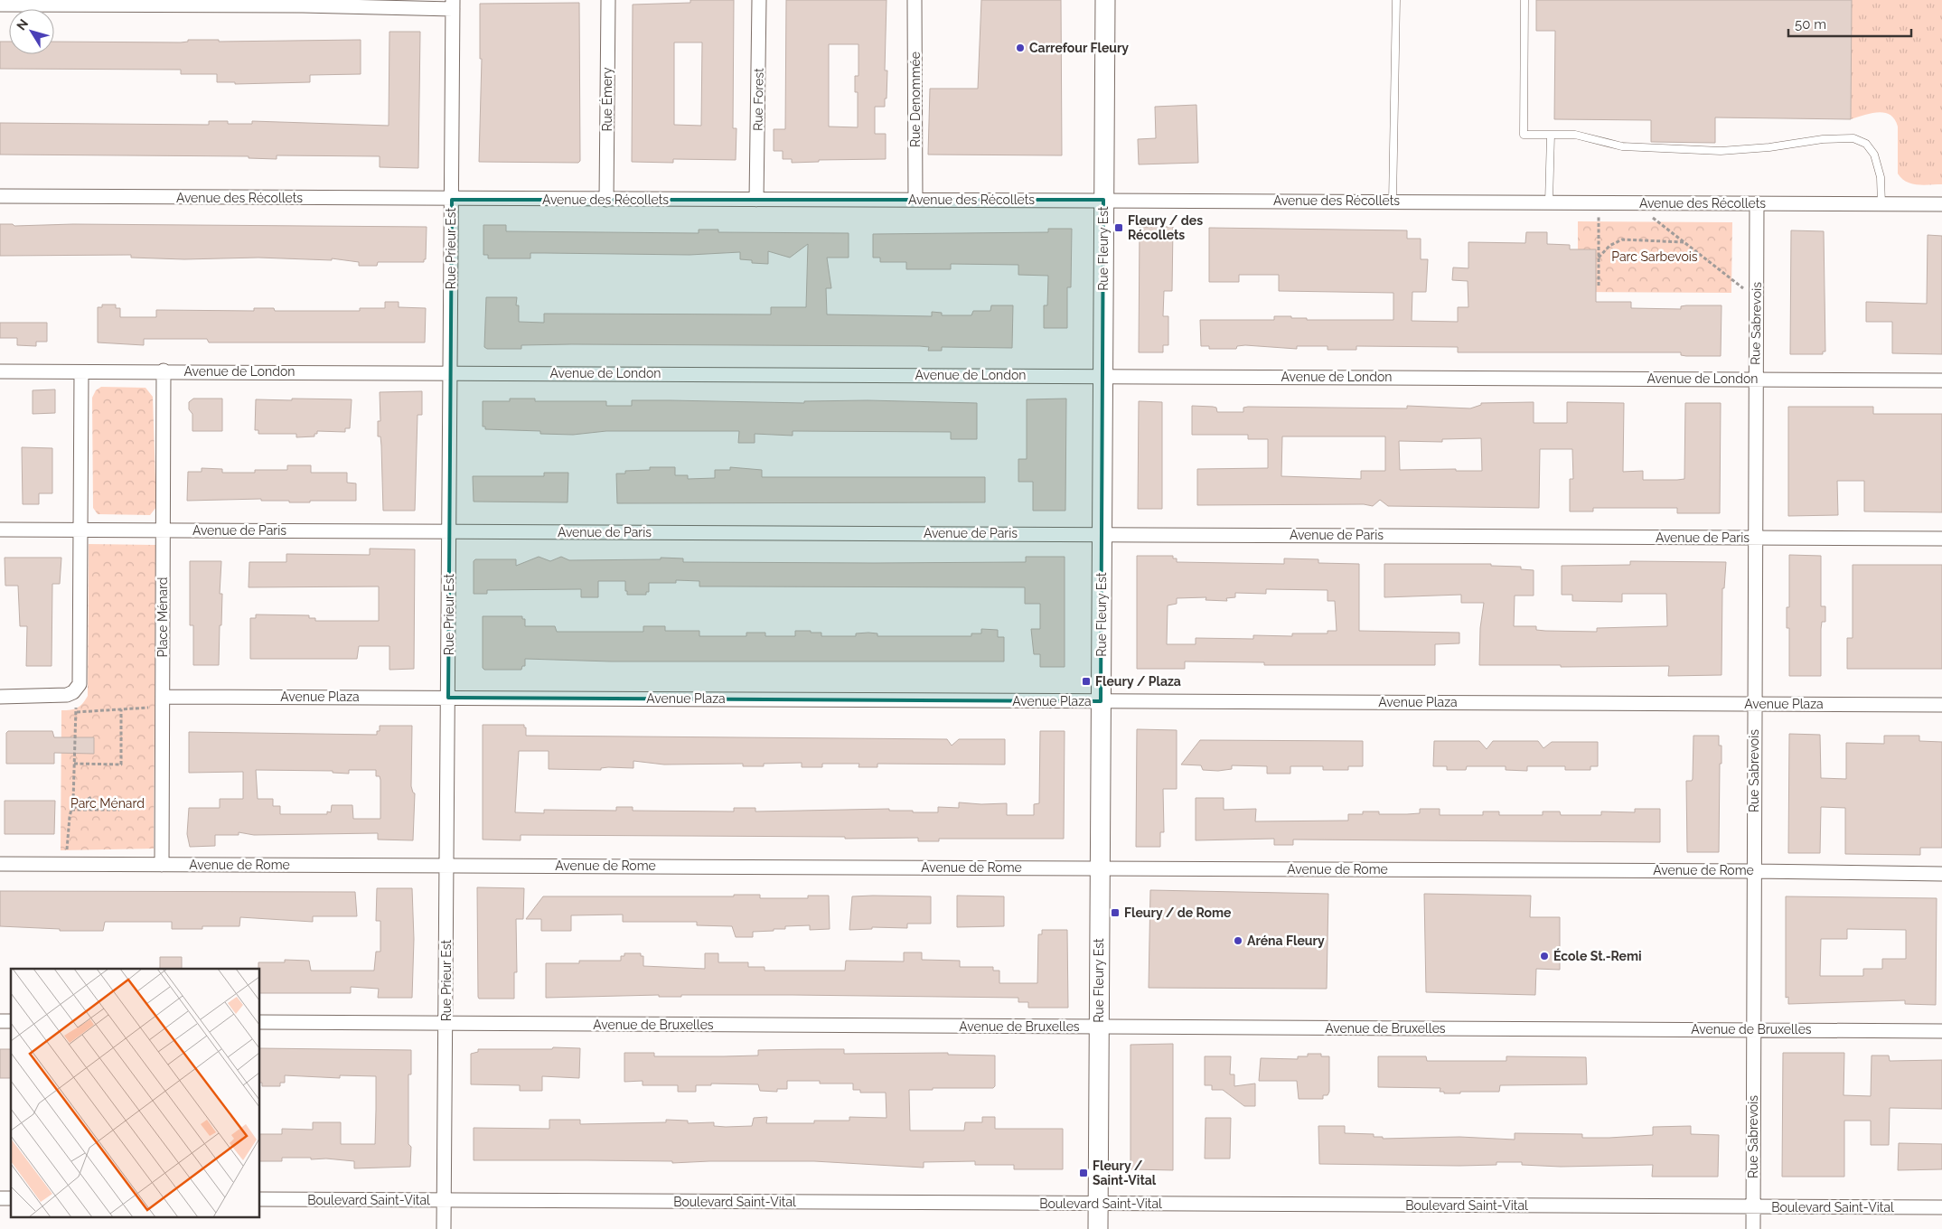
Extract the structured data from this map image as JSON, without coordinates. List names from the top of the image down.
{
  "streets": {
    "street": [
      "Rue Émery",
      "Rue Forest",
      "Rue Denommée",
      "Avenue des Récollets",
      "Rue Prieur Est",
      "Rue Fleury Est",
      "Rue Sabrevois",
      "Avenue de London",
      "Avenue de Paris",
      "Place Ménard",
      "Avenue Plaza",
      "Avenue de Rome",
      "Avenue de Bruxelles",
      "Boulevard Saint-Vital"
    ]
  },
  "crossings": [
    ["Rue Émery", "Avenue des Récollets"],
    ["Rue Forest", "Avenue des Récollets"],
    ["Rue Denommée", "Avenue des Récollets"],
    ["Avenue des Récollets", "Rue Prieur Est"],
    ["Avenue des Récollets", "Rue Fleury Est"],
    ["Avenue des Récollets", "Rue Sabrevois"],
    ["Rue Prieur Est", "Avenue de London"],
    ["Rue Prieur Est", "Avenue de Paris"],
    ["Rue Prieur Est", "Avenue Plaza"],
    ["Rue Prieur Est", "Avenue de Rome"],
    ["Rue Prieur Est", "Avenue de Bruxelles"],
    ["Rue Prieur Est", "Boulevard Saint-Vital"],
    ["Rue Fleury Est", "Avenue de London"],
    ["Rue Fleury Est", "Avenue de Paris"],
    ["Rue Fleury Est", "Avenue Plaza"],
    ["Rue Fleury Est", "Avenue de Rome"],
    ["Rue Fleury Est", "Avenue de Bruxelles"],
    ["Rue Fleury Est", "Boulevard Saint-Vital"],
    ["Rue Sabrevois", "Avenue de London"],
    ["Rue Sabrevois", "Avenue de Paris"],
    ["Rue Sabrevois", "Avenue Plaza"],
    ["Rue Sabrevois", "Avenue de Rome"],
    ["Rue Sabrevois", "Avenue de Bruxelles"],
    ["Rue Sabrevois", "Boulevard Saint-Vital"],
    ["Avenue de London", "Place Ménard"],
    ["Avenue de Paris", "Place Ménard"],
    ["Place Ménard", "Avenue Plaza"],
    ["Place Ménard", "Avenue de Rome"]
  ],
  "parks": ["Parc Sarbevois", "Parc Ménard"],
  "places": {
    "other": ["Carrefour Fleury", "Aréna Fleury", "École St.-Remi"],
    "transit": [
      "Fleury / des Récollets",
      "Fleury / Plaza",
      "Fleury / de Rome",
      "Fleury / Saint-Vital"
    ]
  },
  "scale_bar": "50 m",
  "north": "top left"
}
